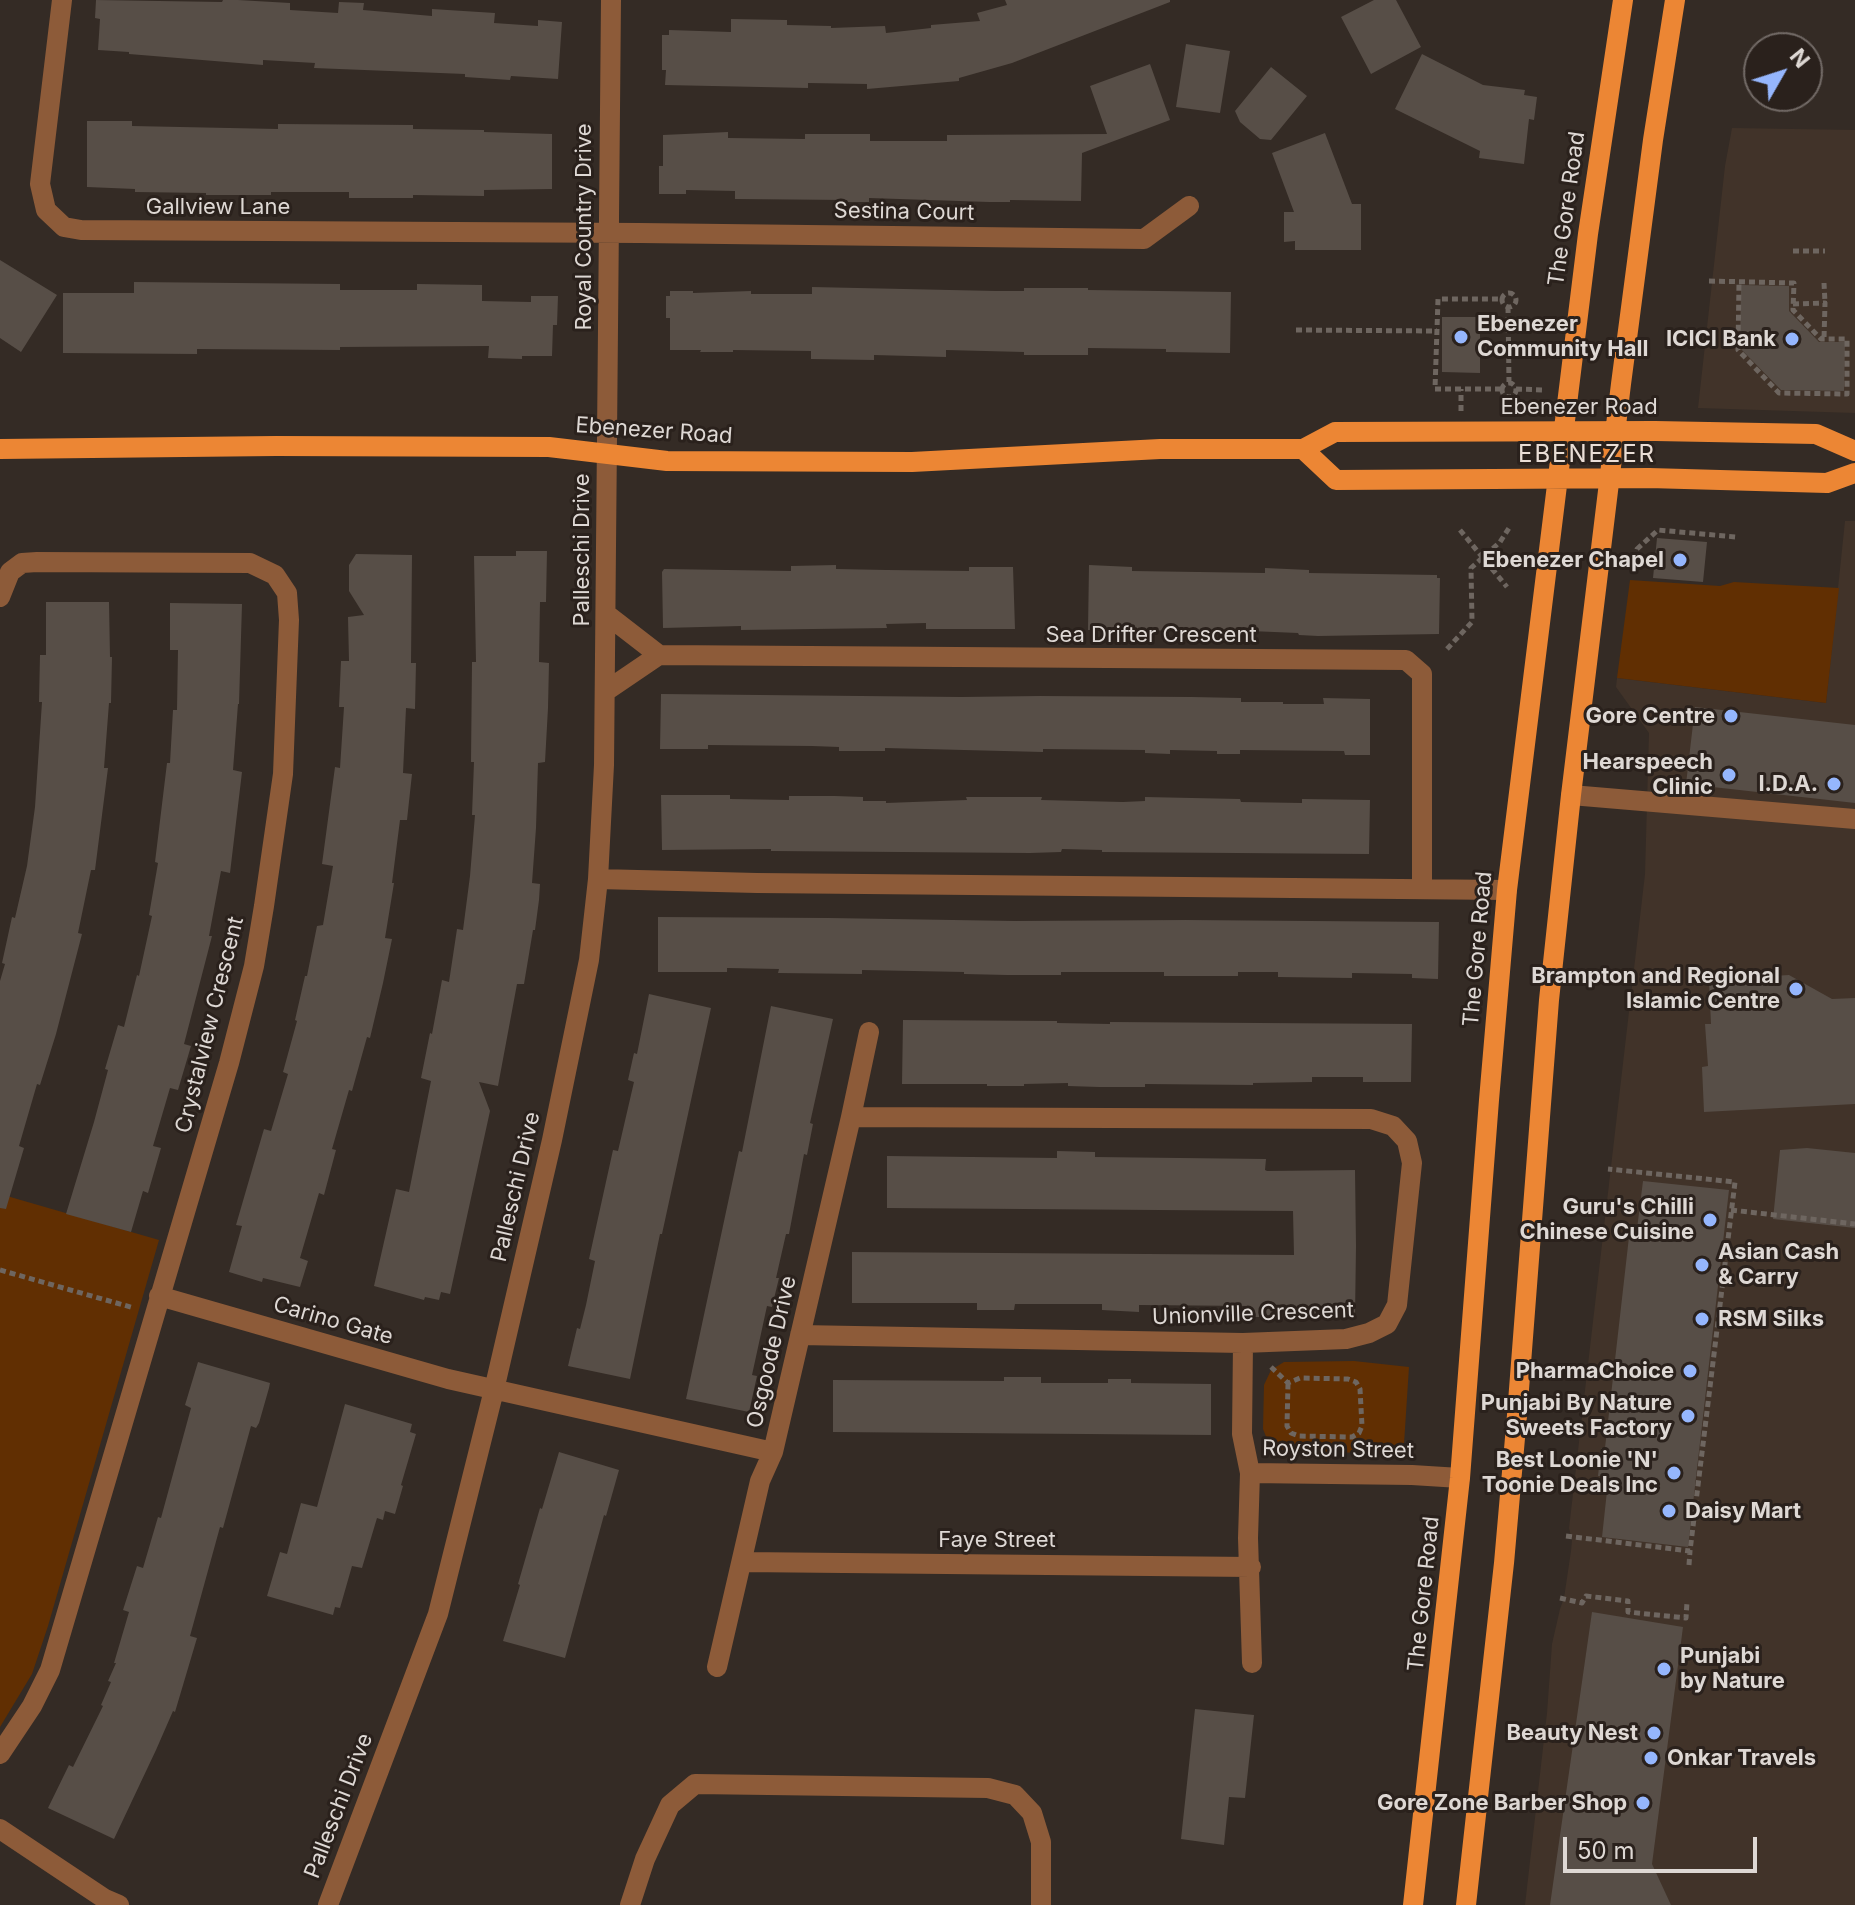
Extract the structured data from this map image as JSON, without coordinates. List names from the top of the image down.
{
  "streets": {
    "main road": ["The Gore Road", "Ebenezer Road"],
    "street": [
      "Gallview Lane",
      "Sestina Court",
      "Royal Country Drive",
      "Palleschi Drive",
      "Sea Drifter Crescent",
      "Crystalview Crescent",
      "Unionville Crescent",
      "Carino Gate",
      "Osgoode Drive",
      "Royston Street",
      "Faye Street"
    ]
  },
  "crossings": [
    ["Gallview Lane", "Sestina Court"],
    ["Gallview Lane", "Royal Country Drive"],
    ["The Gore Road", "Ebenezer Road"],
    ["The Gore Road", "Royston Street"],
    ["Sestina Court", "Royal Country Drive"],
    ["Royal Country Drive", "Ebenezer Road"],
    ["Royal Country Drive", "Palleschi Drive"],
    ["Ebenezer Road", "Palleschi Drive"],
    ["Palleschi Drive", "Carino Gate"],
    ["Palleschi Drive", "Osgoode Drive"],
    ["Crystalview Crescent", "Carino Gate"],
    ["Unionville Crescent", "Osgoode Drive"],
    ["Unionville Crescent", "Royston Street"],
    ["Carino Gate", "Osgoode Drive"]
  ],
  "districts": ["EBENEZER"],
  "places": [
    "Ebenezer Community Hall",
    "ICICI Bank",
    "Ebenezer Chapel",
    "Gore Centre",
    "Hearspeech Clinic",
    "I.D.A.",
    "Brampton and Regional Islamic Centre",
    "Guru's Chilli Chinese Cuisine",
    "Asian Cash & Carry",
    "RSM Silks",
    "PharmaChoice",
    "Punjabi By Nature Sweets Factory",
    "Best Loonie 'N' Toonie Deals Inc",
    "Daisy Mart",
    "Punjabi by Nature",
    "Beauty Nest",
    "Onkar Travels",
    "Gore Zone Barber Shop"
  ],
  "scale_bar": "50 m",
  "north": "top right"
}
